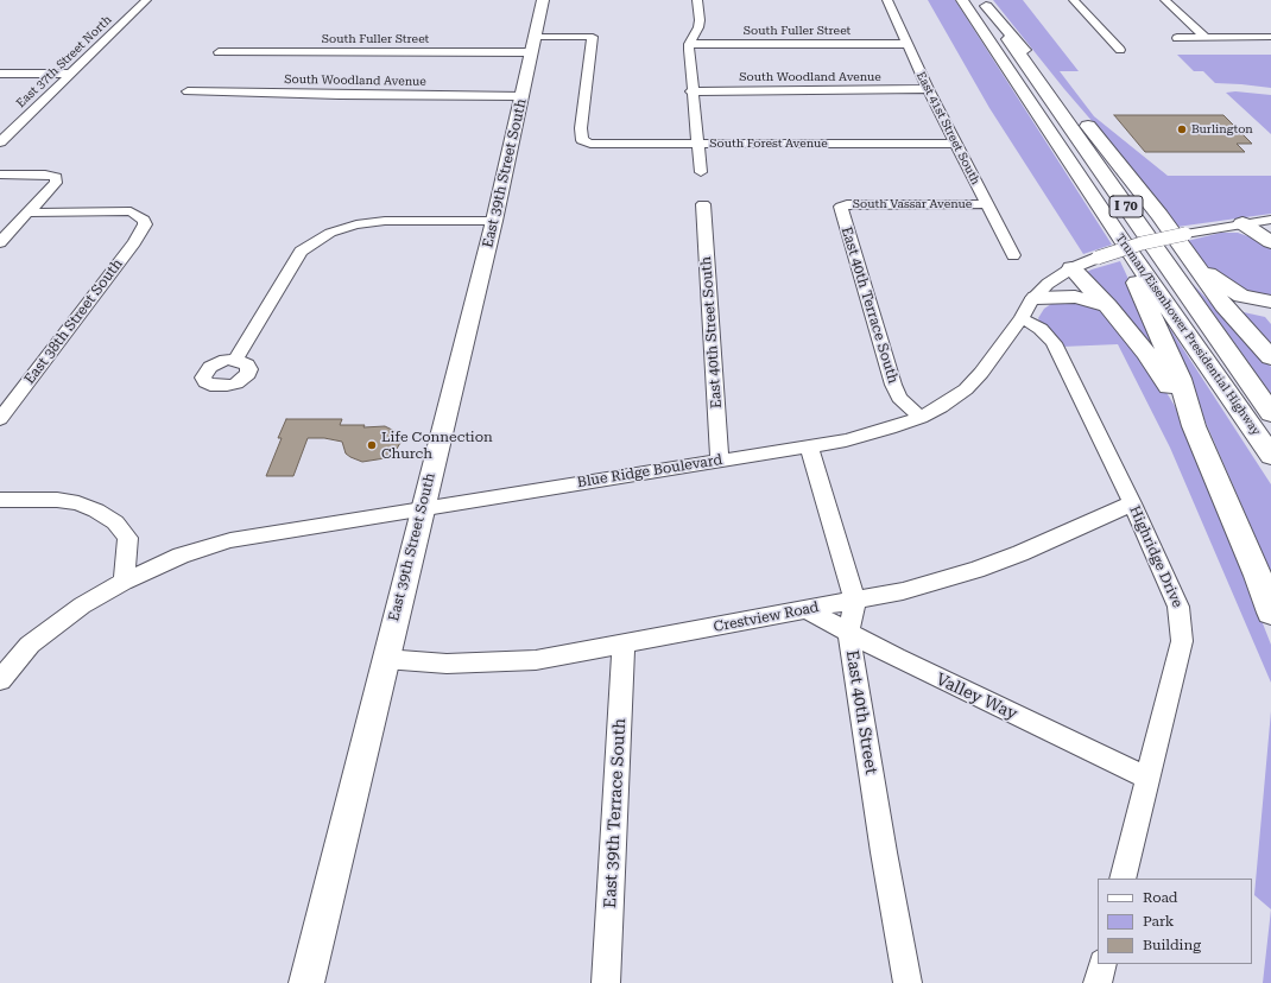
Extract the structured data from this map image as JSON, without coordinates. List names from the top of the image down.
{
  "streets": {
    "highway": ["I 70", "Truman/Eisenhower Presidential Highway"],
    "main road": ["East 39th Street South"],
    "street": [
      "South Fuller Street",
      "East 37th Street North",
      "South Woodland Avenue",
      "East 41st Street South",
      "South Forest Avenue",
      "South Vassar Avenue",
      "East 40th Terrace South",
      "East 38th Street South",
      "East 40th Street South",
      "Blue Ridge Boulevard",
      "Highridge Drive",
      "Crestview Road",
      "Valley Way",
      "East 40th Street",
      "East 39th Terrace South"
    ]
  },
  "crossings": [
    ["South Fuller Street", "East 41st Street South"],
    ["South Fuller Street", "South Forest Avenue"],
    ["South Fuller Street", "East 39th Street South"],
    ["South Woodland Avenue", "East 41st Street South"],
    ["South Woodland Avenue", "East 39th Street South"],
    ["East 41st Street South", "South Forest Avenue"],
    ["East 41st Street South", "South Vassar Avenue"],
    ["East 39th Street South", "Blue Ridge Boulevard"],
    ["East 39th Street South", "Crestview Road"],
    ["South Vassar Avenue", "East 40th Terrace South"],
    ["East 40th Terrace South", "Blue Ridge Boulevard"],
    ["East 40th Street South", "Blue Ridge Boulevard"],
    ["Blue Ridge Boulevard", "Highridge Drive"],
    ["Blue Ridge Boulevard", "East 40th Street"],
    ["Highridge Drive", "Crestview Road"],
    ["Highridge Drive", "Valley Way"],
    ["Crestview Road", "Valley Way"],
    ["Crestview Road", "East 40th Street"],
    ["Crestview Road", "East 39th Terrace South"],
    ["Valley Way", "East 40th Street"]
  ],
  "places": ["Burlington", "Life Connection Church"],
  "legend": ["Road", "Park", "Building"]
}
